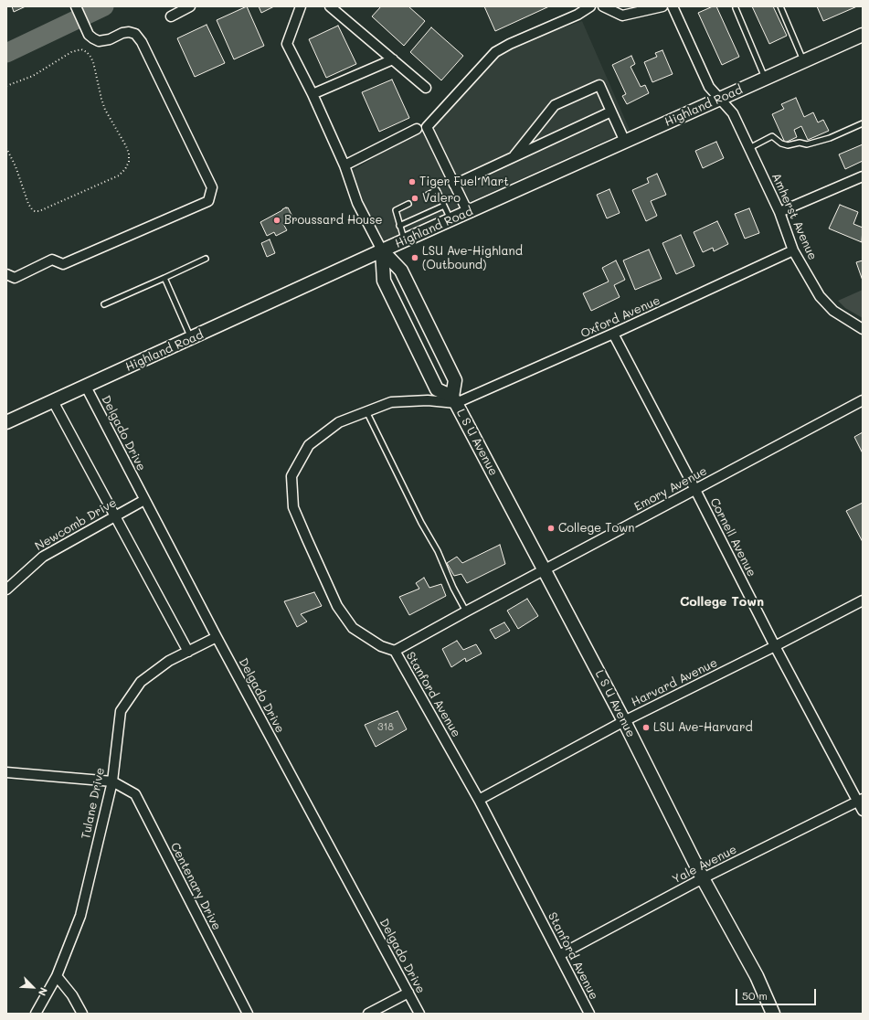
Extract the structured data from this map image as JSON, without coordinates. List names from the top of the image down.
{
  "streets": {
    "street": [
      "Highland Road",
      "Amherst Avenue",
      "Oxford Avenue",
      "Delgado Drive",
      "L S U Avenue",
      "Emory Avenue",
      "Newcomb Drive",
      "Cornell Avenue",
      "Harvard Avenue",
      "Stanford Avenue",
      "Tulane Drive",
      "Yale Avenue",
      "Centenary Drive"
    ]
  },
  "crossings": [
    ["Highland Road", "Amherst Avenue"],
    ["Highland Road", "Delgado Drive"],
    ["Highland Road", "L S U Avenue"],
    ["Amherst Avenue", "Oxford Avenue"],
    ["Oxford Avenue", "L S U Avenue"],
    ["Oxford Avenue", "Cornell Avenue"],
    ["Oxford Avenue", "Stanford Avenue"],
    ["Delgado Drive", "Newcomb Drive"],
    ["Delgado Drive", "Tulane Drive"],
    ["L S U Avenue", "Emory Avenue"],
    ["L S U Avenue", "Harvard Avenue"],
    ["L S U Avenue", "Stanford Avenue"],
    ["L S U Avenue", "Yale Avenue"],
    ["Emory Avenue", "Cornell Avenue"],
    ["Emory Avenue", "Stanford Avenue"],
    ["Cornell Avenue", "Harvard Avenue"],
    ["Cornell Avenue", "Yale Avenue"],
    ["Harvard Avenue", "Stanford Avenue"],
    ["Stanford Avenue", "Yale Avenue"],
    ["Tulane Drive", "Centenary Drive"]
  ],
  "districts": ["College Town"],
  "places": [
    "Tiger Fuel Mart",
    "Valero",
    "Broussard House",
    "LSU Ave-Highland (Outbound)",
    "College Town",
    "LSU Ave-Harvard"
  ],
  "house_numbers": ["318"],
  "scale_bar": "50 m",
  "north": "bottom right"
}
